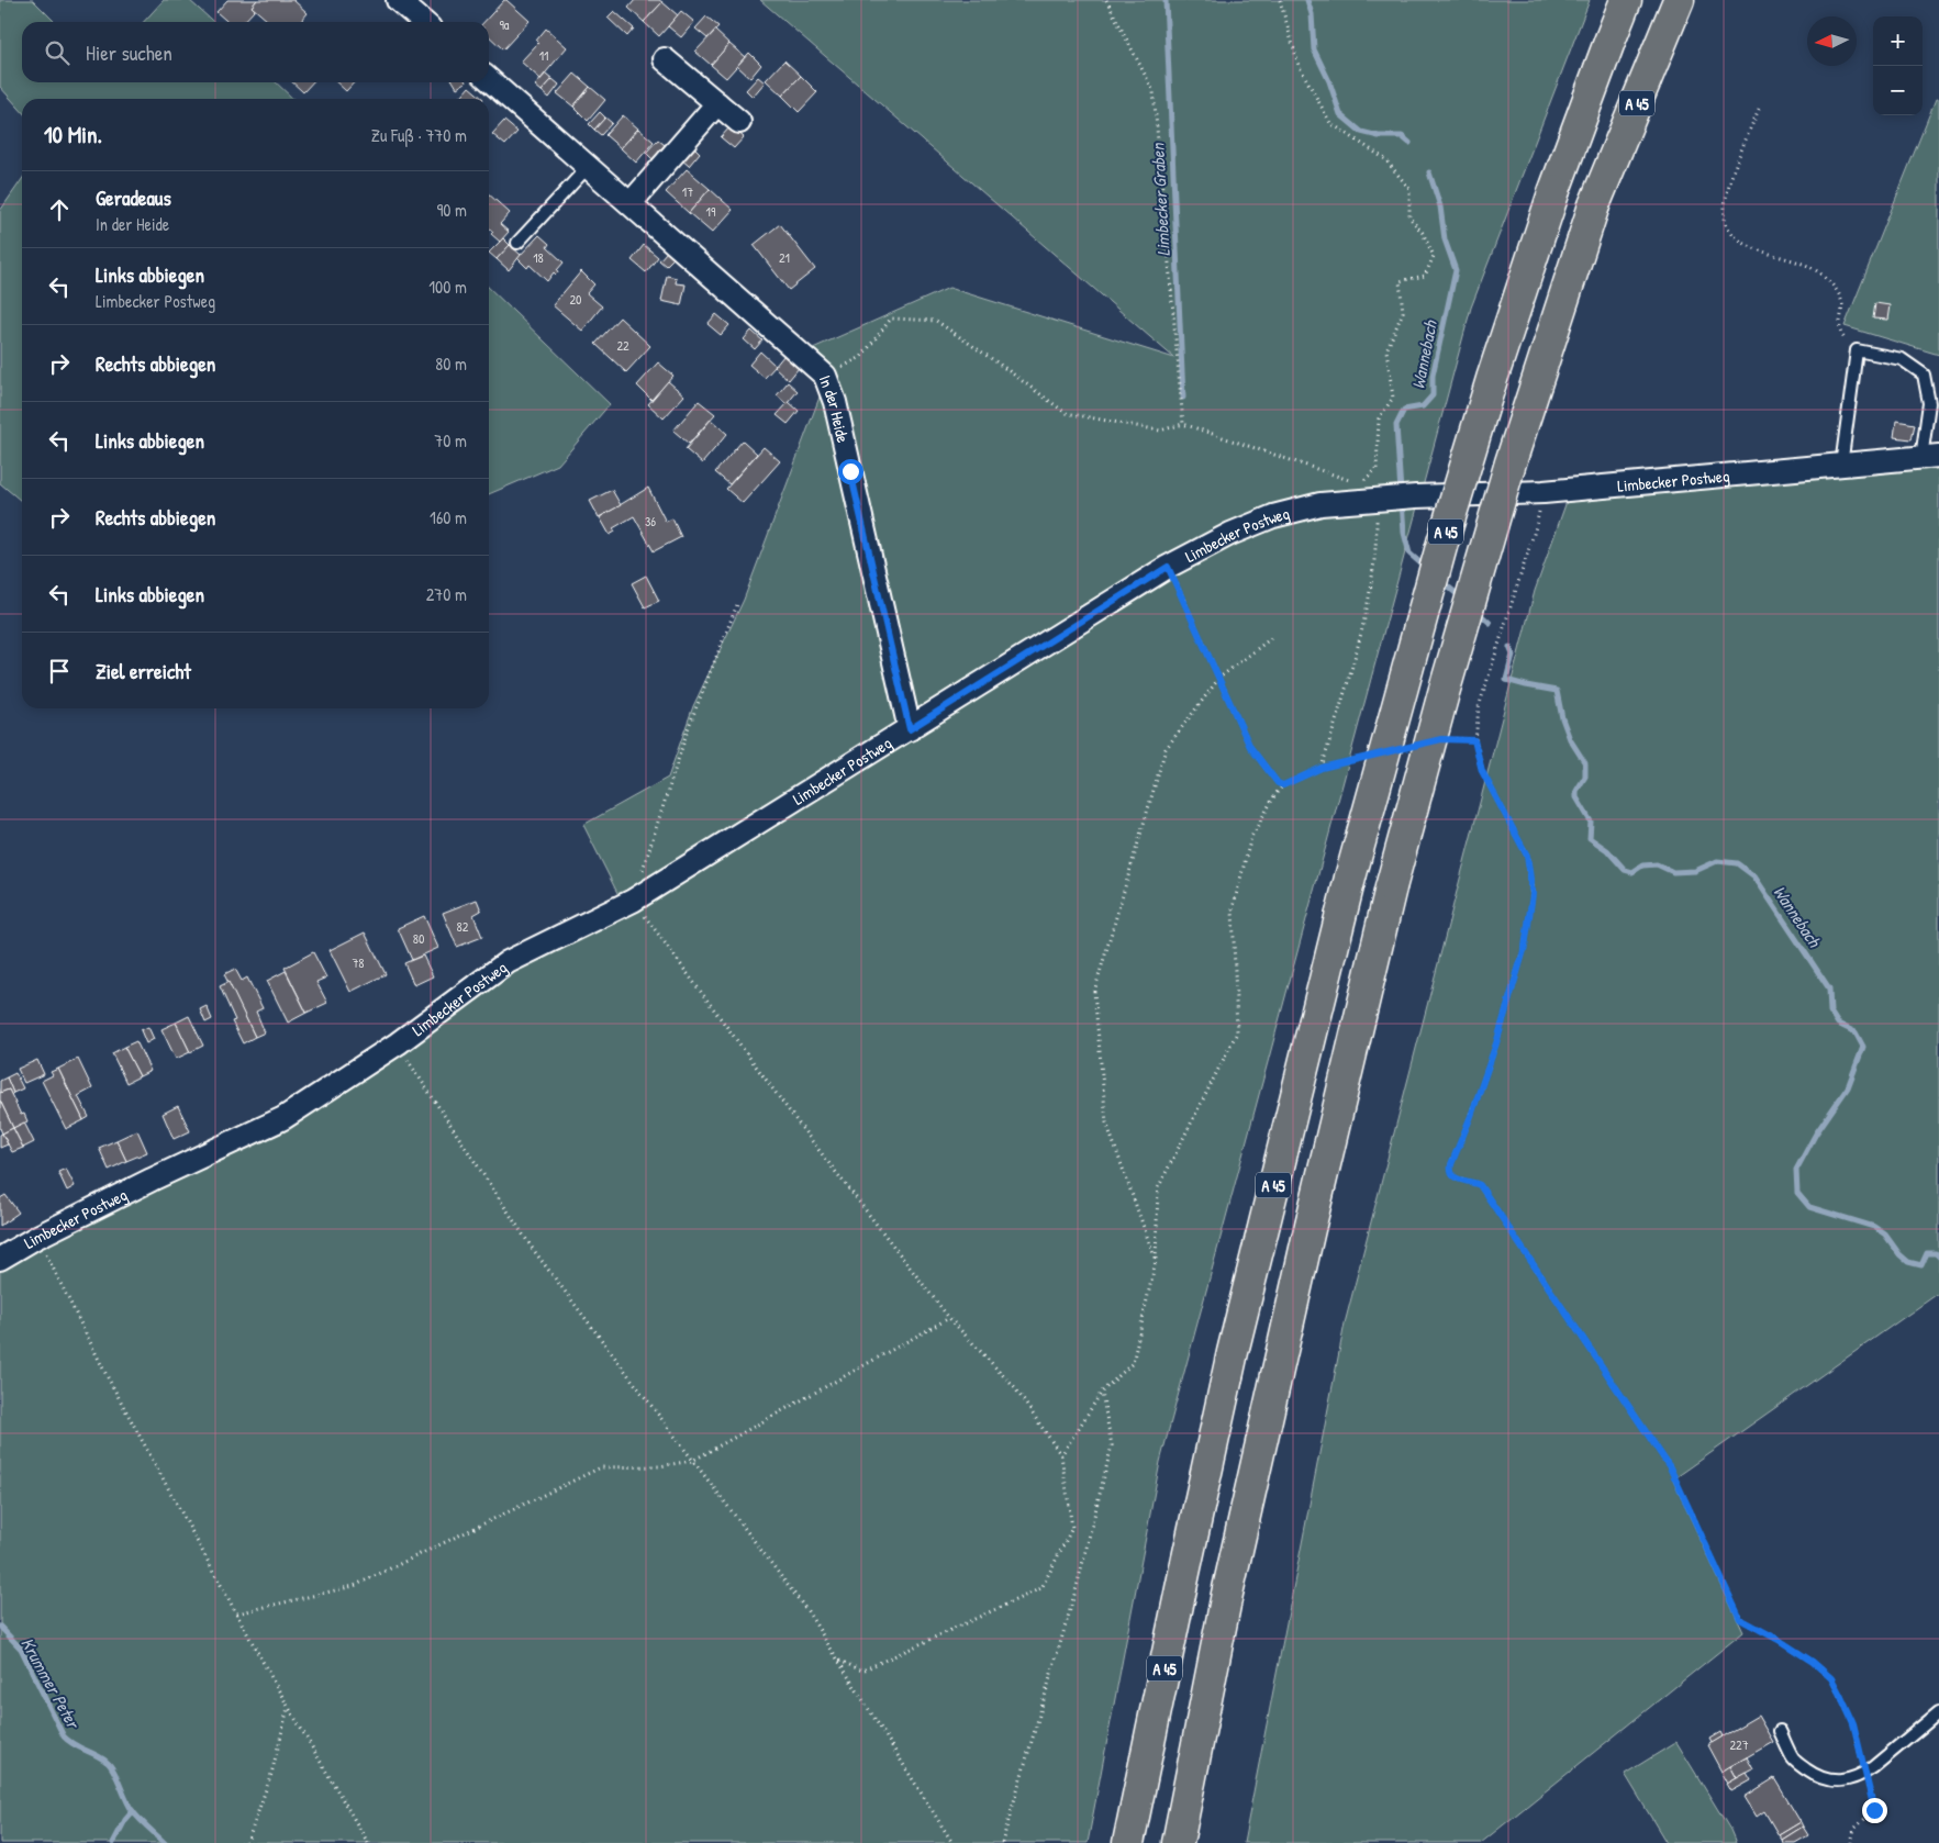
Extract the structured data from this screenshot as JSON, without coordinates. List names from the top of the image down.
{
  "streets": {
    "highway": ["A 45"],
    "street": ["In der Heide", "Limbecker Postweg"]
  },
  "crossings": [
    ["In der Heide", "Limbecker Postweg"]
  ],
  "water": ["Limbecker Graben", "Wannebach", "Krummer Peter"],
  "house_numbers": [
    "9a",
    "11",
    "17",
    "19",
    "18",
    "21",
    "20",
    "22",
    "36",
    "82",
    "80",
    "78",
    "227"
  ],
  "north": "left",
  "page": {
    "map_buttons": ["+", "−"],
    "search": "Hier suchen",
    "heading": ["10 Min.", "Zu Fuß · 770 m"],
    "list": [
      ["Geradeaus", "In der Heide", "90 m"],
      ["Links abbiegen", "Limbecker Postweg", "100 m"],
      ["Rechts abbiegen", "80 m"],
      ["Links abbiegen", "70 m"],
      ["Rechts abbiegen", "160 m"],
      ["Links abbiegen", "270 m"],
      "Ziel erreicht"
    ]
  }
}
